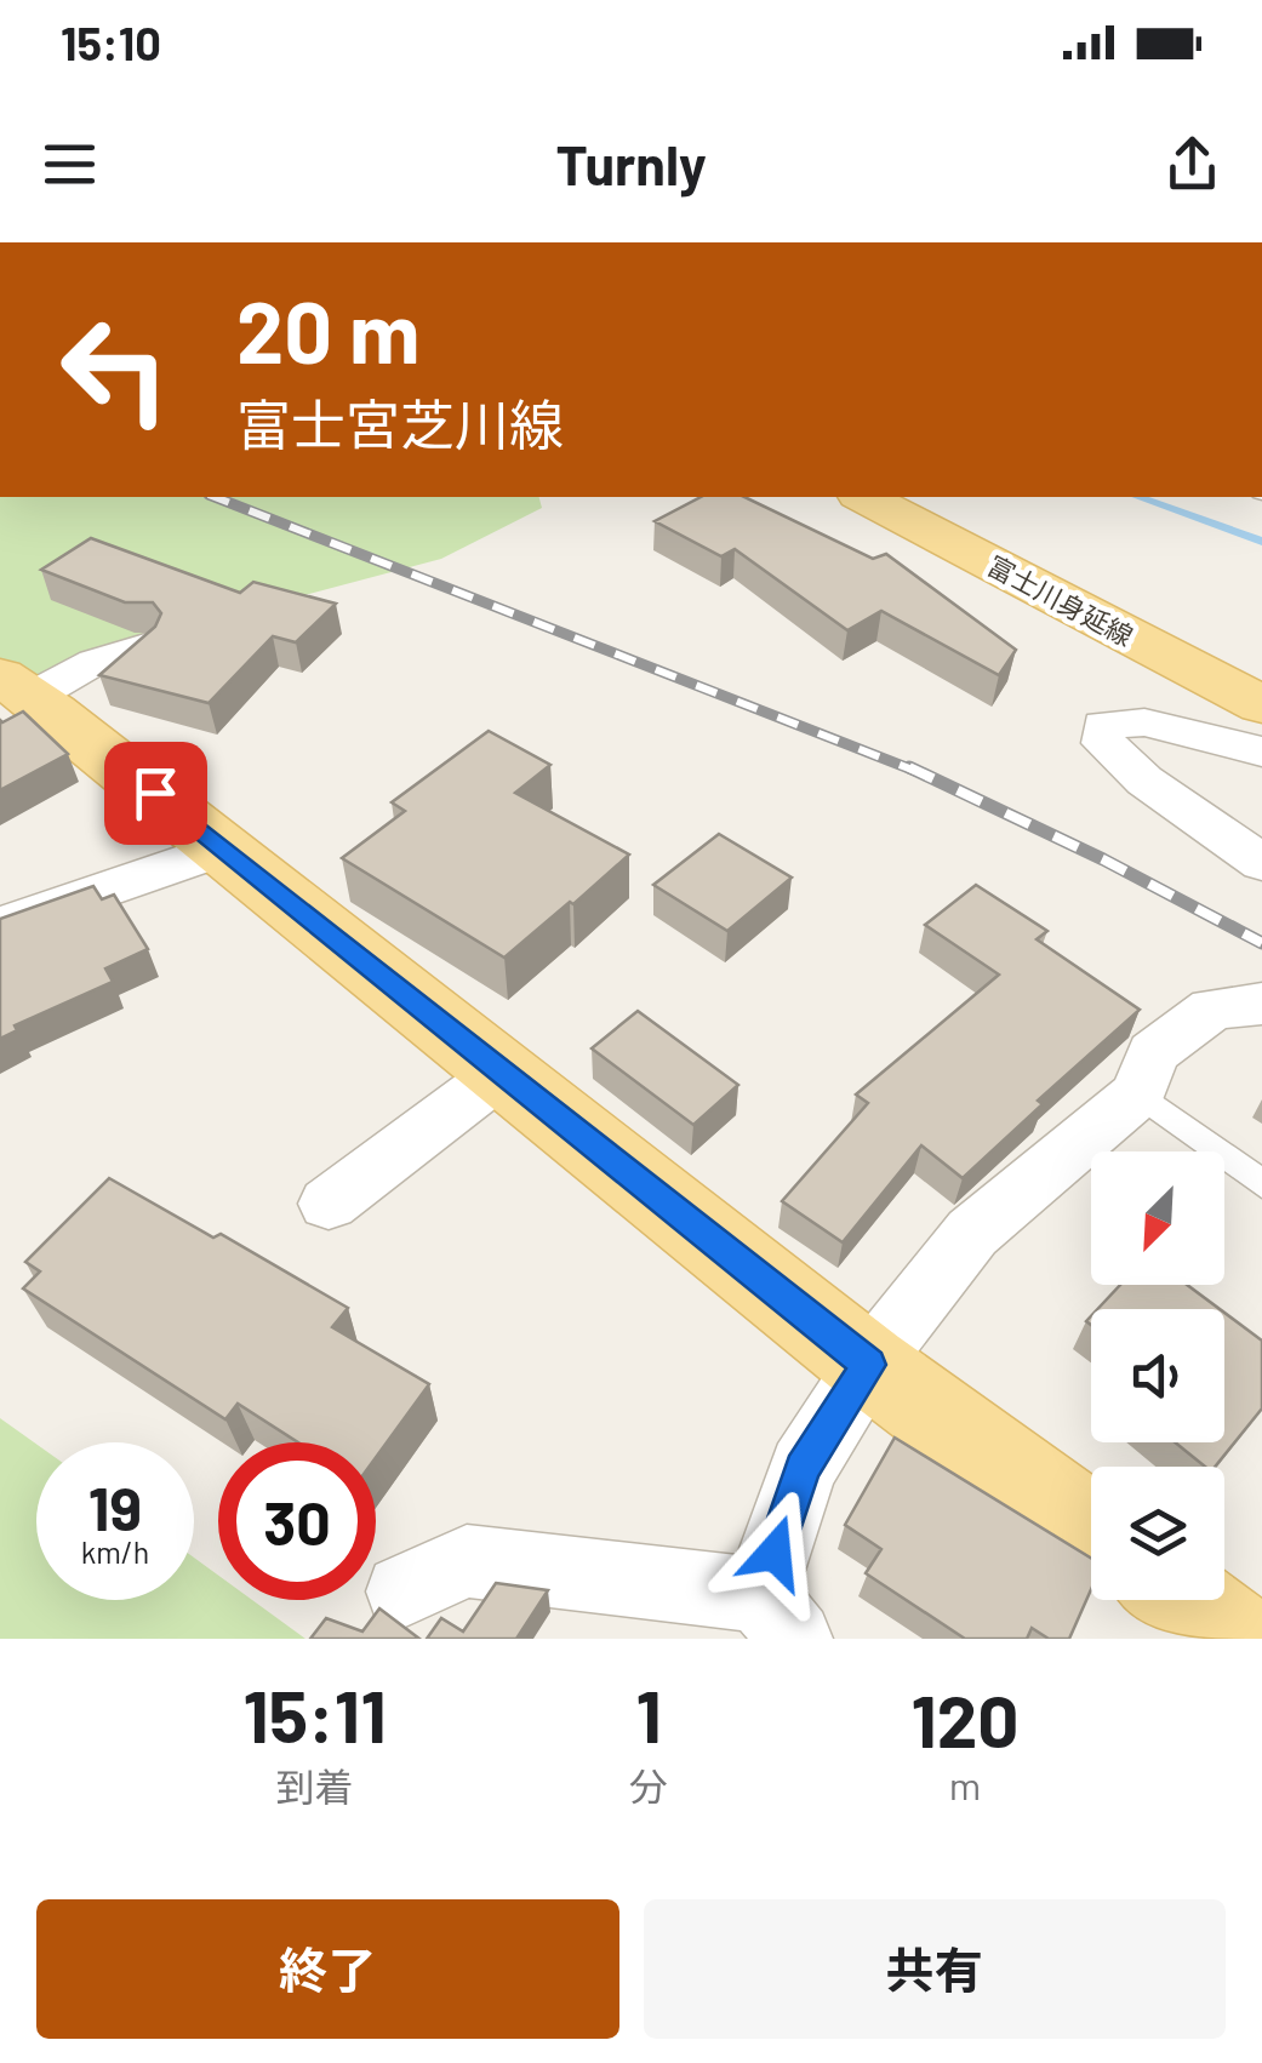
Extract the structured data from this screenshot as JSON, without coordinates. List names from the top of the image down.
{
  "streets": {
    "main road": ["富士川身延線"]
  },
  "north": "bottom left",
  "page": {
    "status": "15:10",
    "header": "Turnly",
    "turn": ["20 m", "富士宮芝川線"],
    "speed": "19 km/h",
    "limit": "30",
    "eta": [
      "15:11",
      "到着",
      "1",
      "分",
      "120",
      "m"
    ],
    "buttons": ["終了", "共有"]
  }
}
